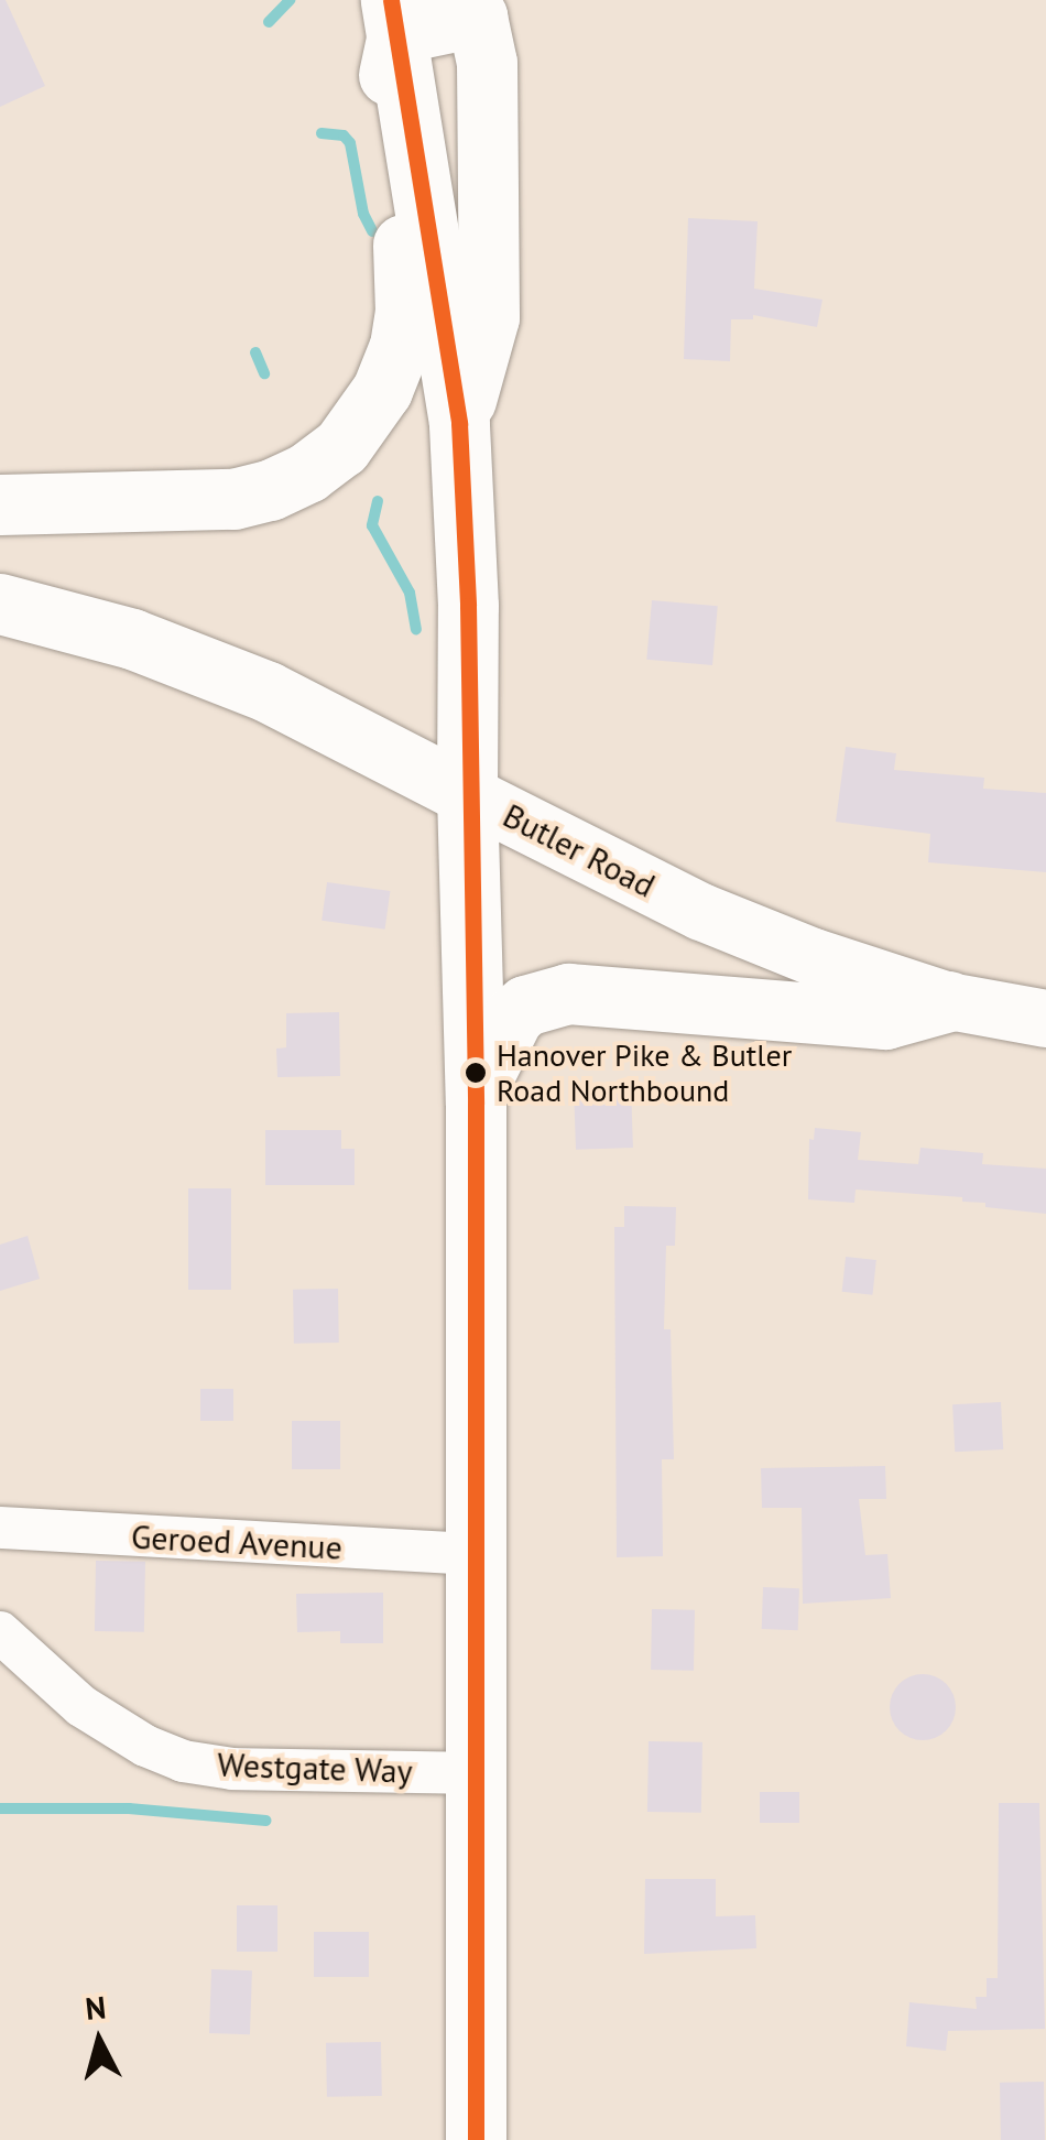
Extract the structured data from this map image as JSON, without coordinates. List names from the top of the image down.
{
  "streets": {
    "main road": ["Butler Road"],
    "street": ["Geroed Avenue", "Westgate Way"]
  },
  "places": ["Hanover Pike & Butler Road Northbound"],
  "north": "top"
}
